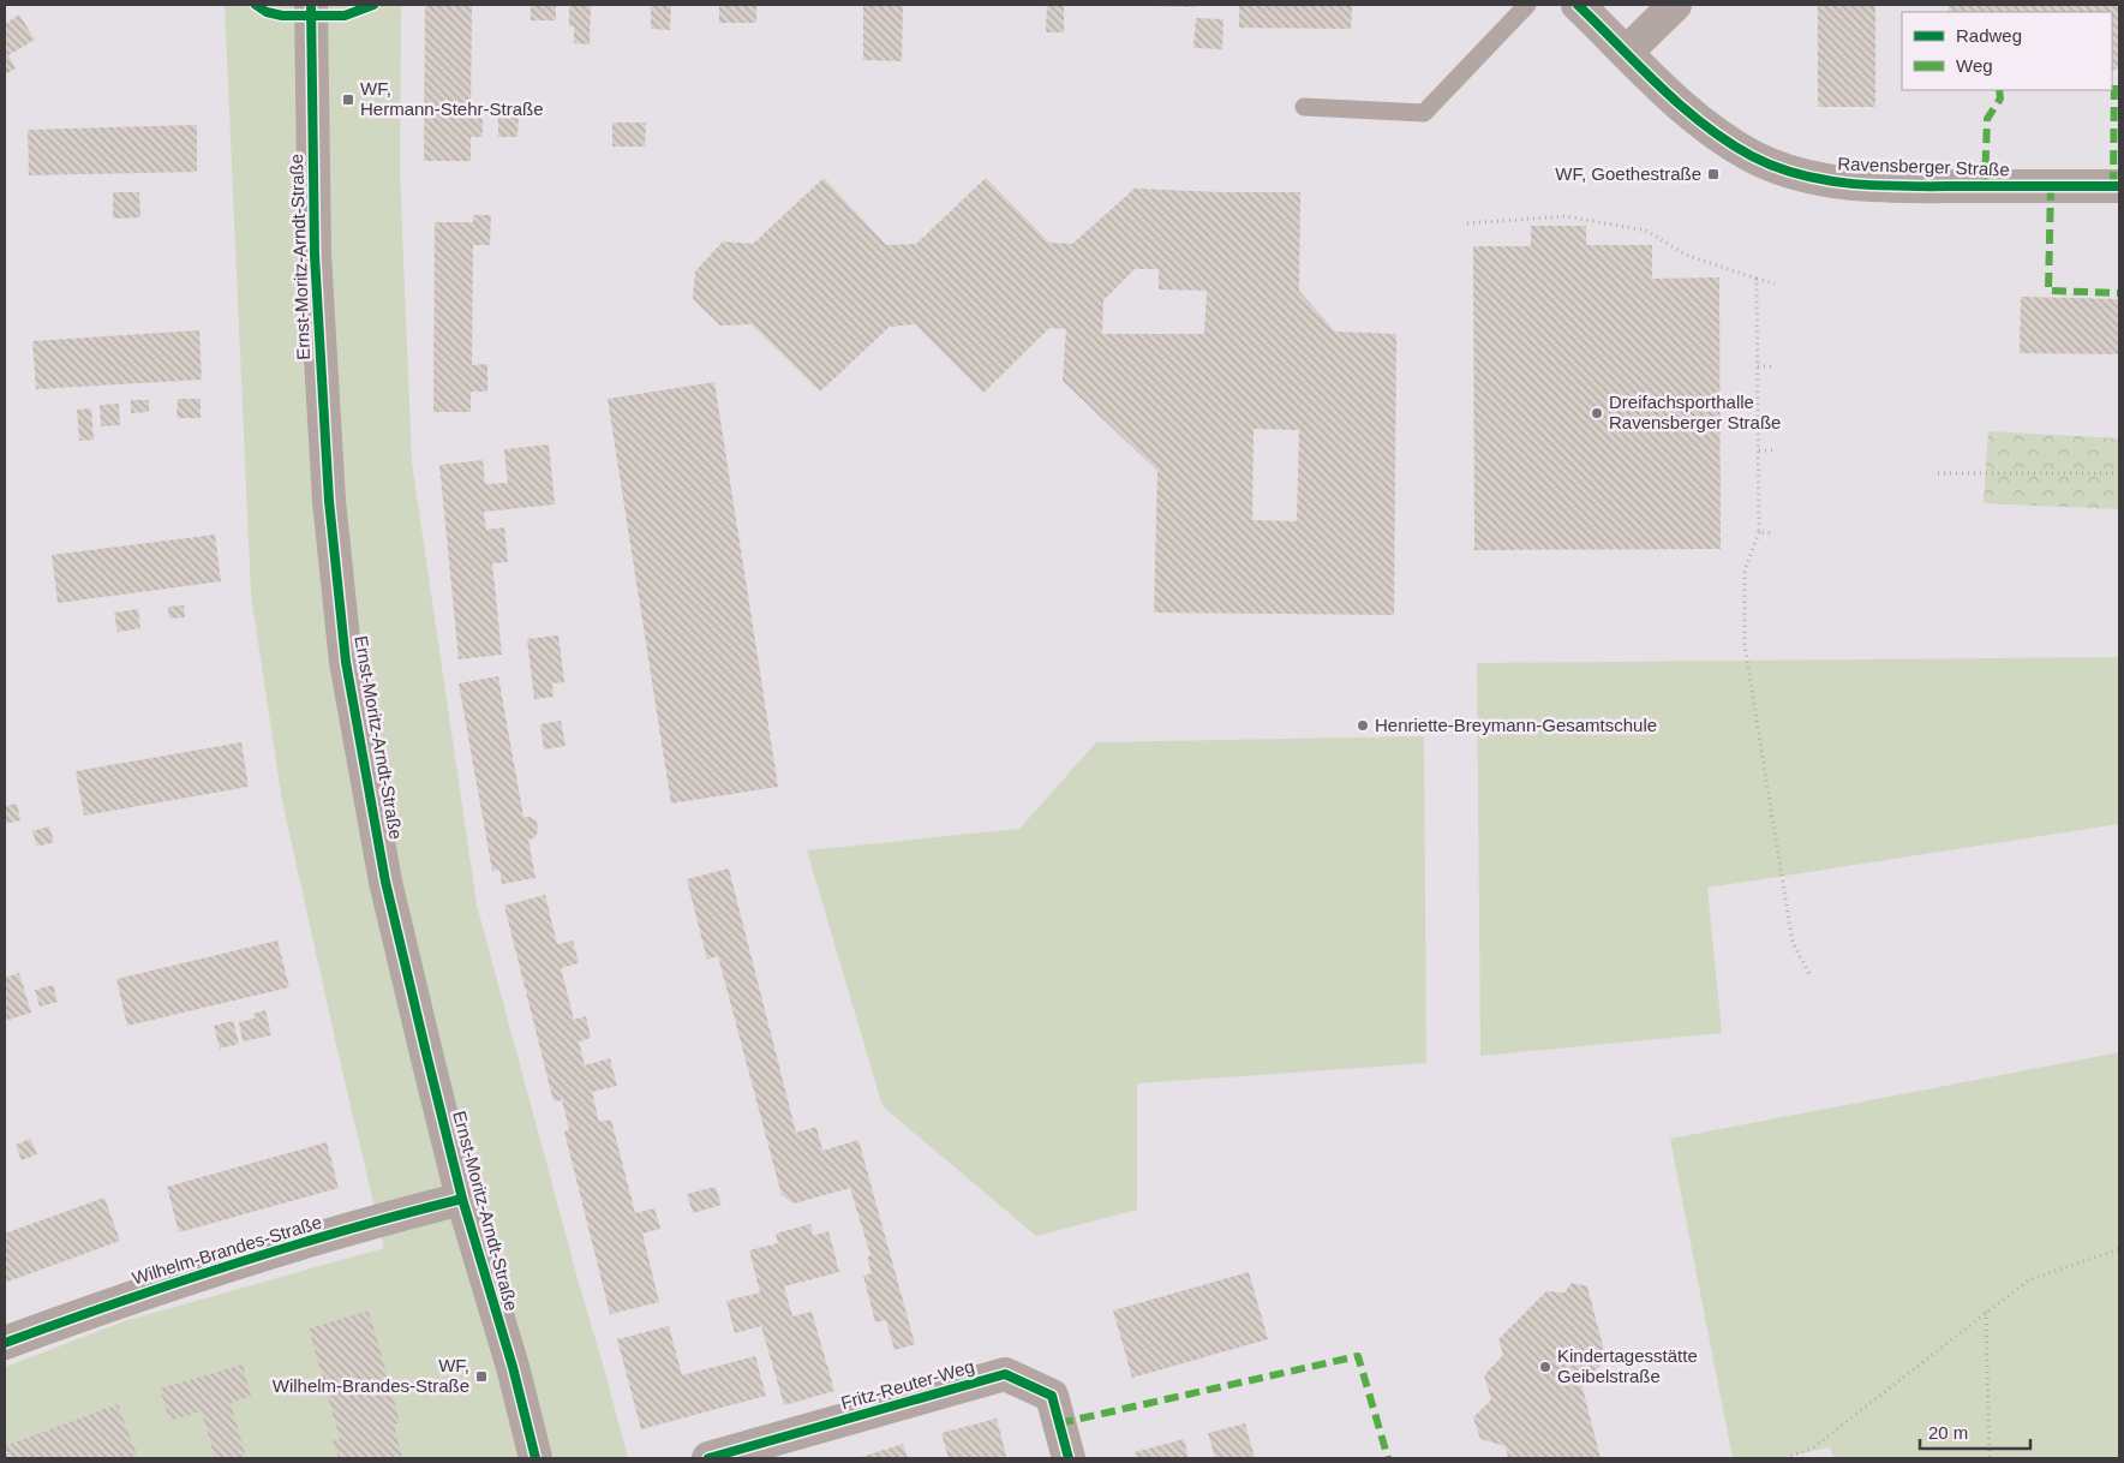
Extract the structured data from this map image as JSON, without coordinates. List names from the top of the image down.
{
  "streets": {
    "street": [
      "Ravensberger Straße",
      "Ernst-Moritz-Arndt-Straße",
      "Wilhelm-Brandes-Straße",
      "Fritz-Reuter-Weg"
    ]
  },
  "crossings": [
    ["Ernst-Moritz-Arndt-Straße", "Wilhelm-Brandes-Straße"]
  ],
  "places": {
    "transit": ["WF, Hermann-Stehr-Straße", "WF, Goethestraße", "WF, Wilhelm-Brandes-Straße"],
    "other": ["Dreifachsporthalle Ravensberger Straße", "Henriette-Breymann-Gesamtschule", "Kindertagesstätte Geibelstraße"]
  },
  "legend": ["Radweg", "Weg"],
  "scale_bar": "20 m"
}
